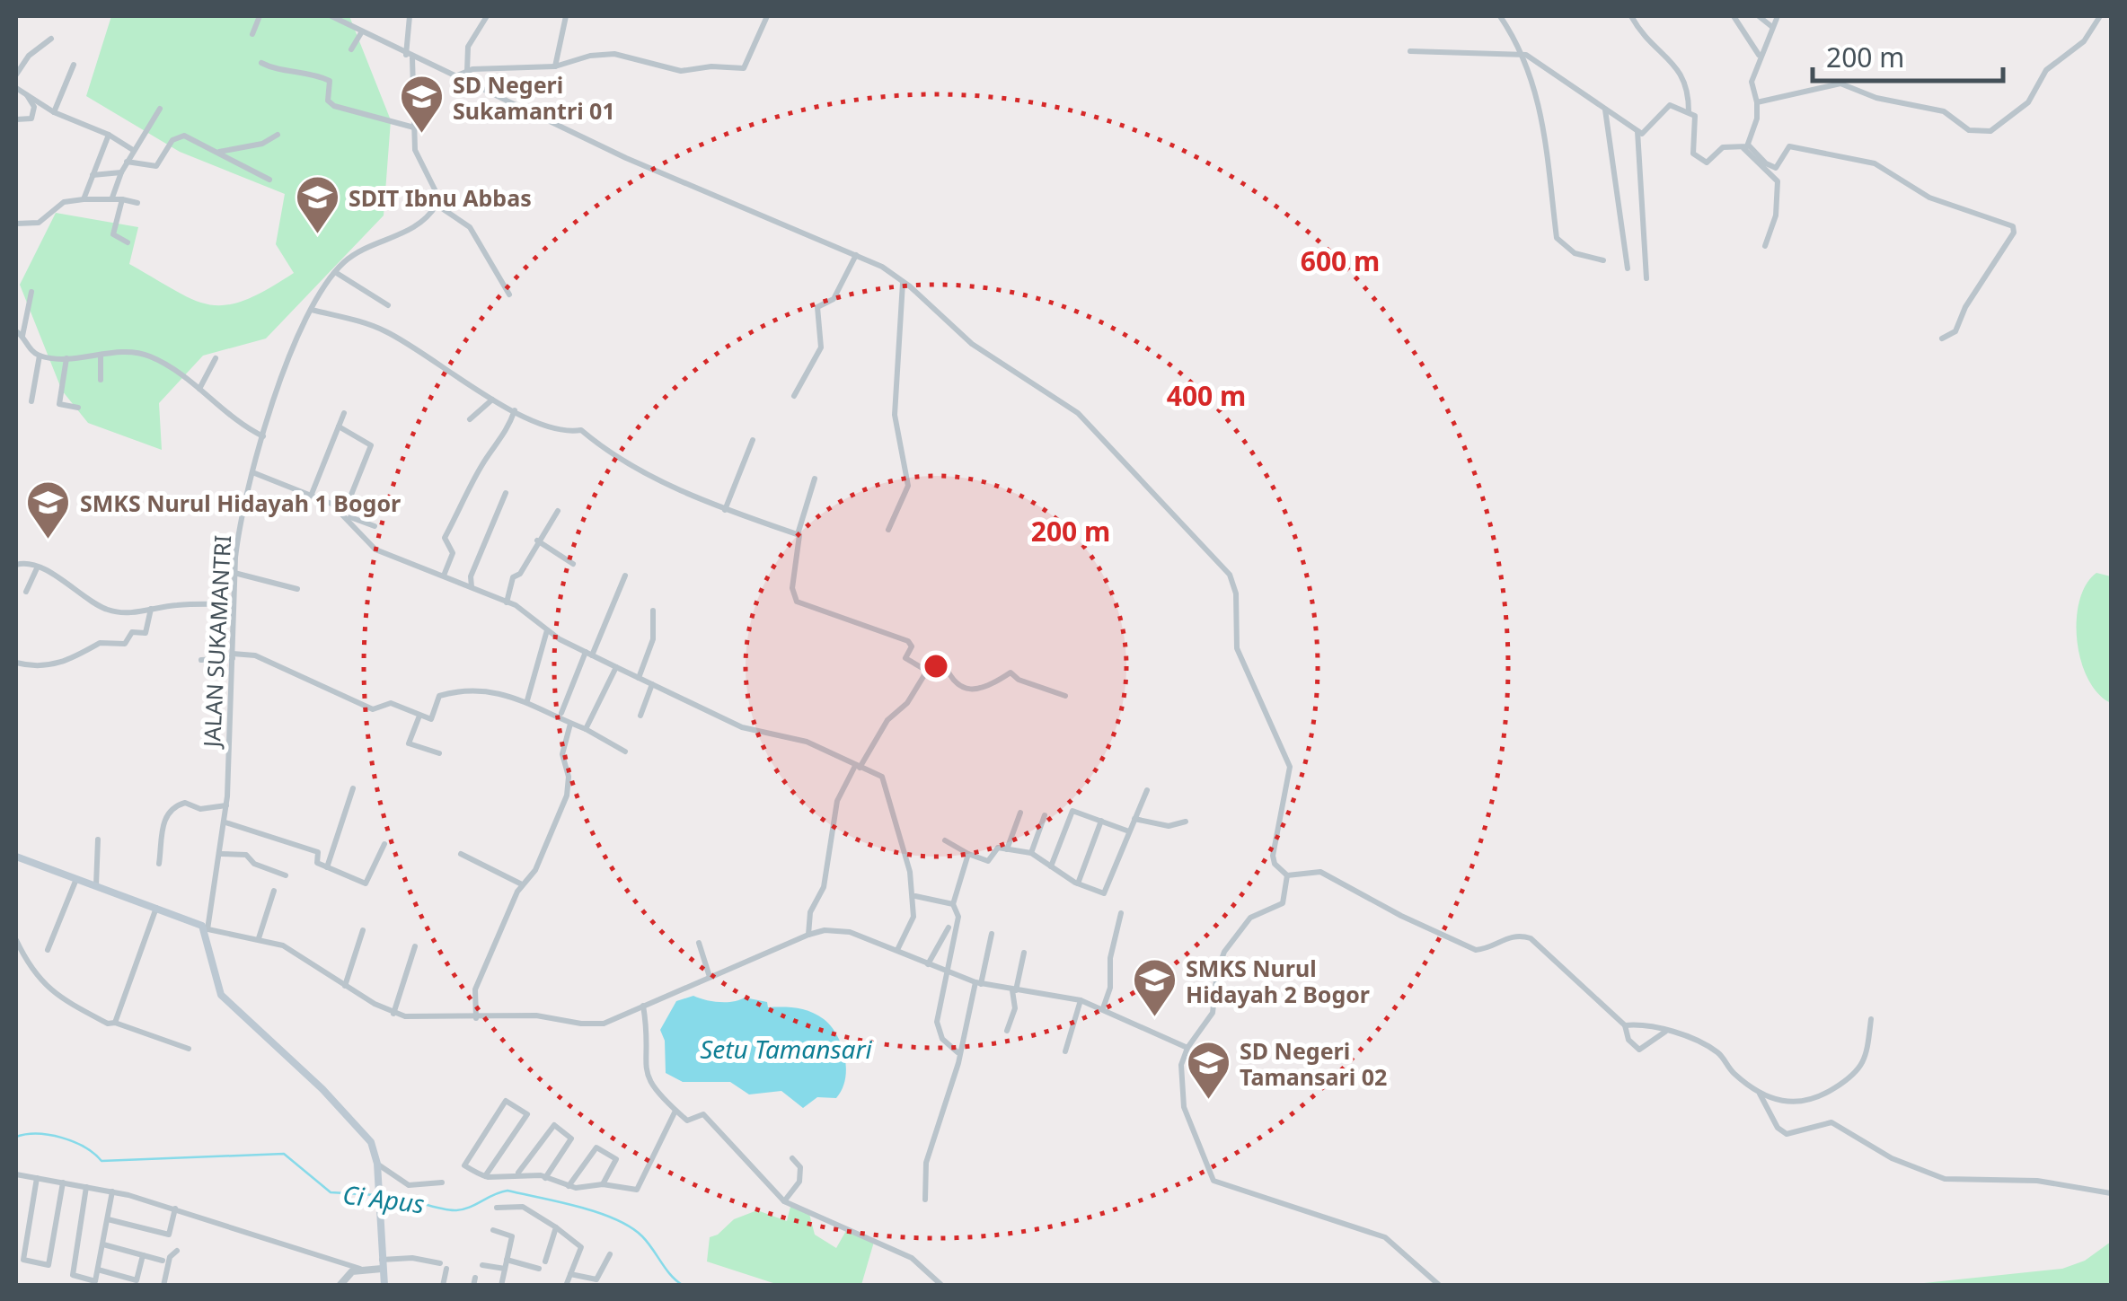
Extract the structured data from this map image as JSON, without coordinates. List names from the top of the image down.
{
  "streets": {
    "street": ["JALAN SUKAMANTRI"]
  },
  "water": ["Setu Tamansari", "Ci Apus"],
  "places": {
    "school or university": [
      "SD Negeri Sukamantri 01",
      "SDIT Ibnu Abbas",
      "SMKS Nurul Hidayah 1 Bogor",
      "SMKS Nurul Hidayah 2 Bogor",
      "SD Negeri Tamansari 02"
    ]
  },
  "scale_bar": "200 m",
  "rings": ["600 m", "400 m", "200 m"]
}
